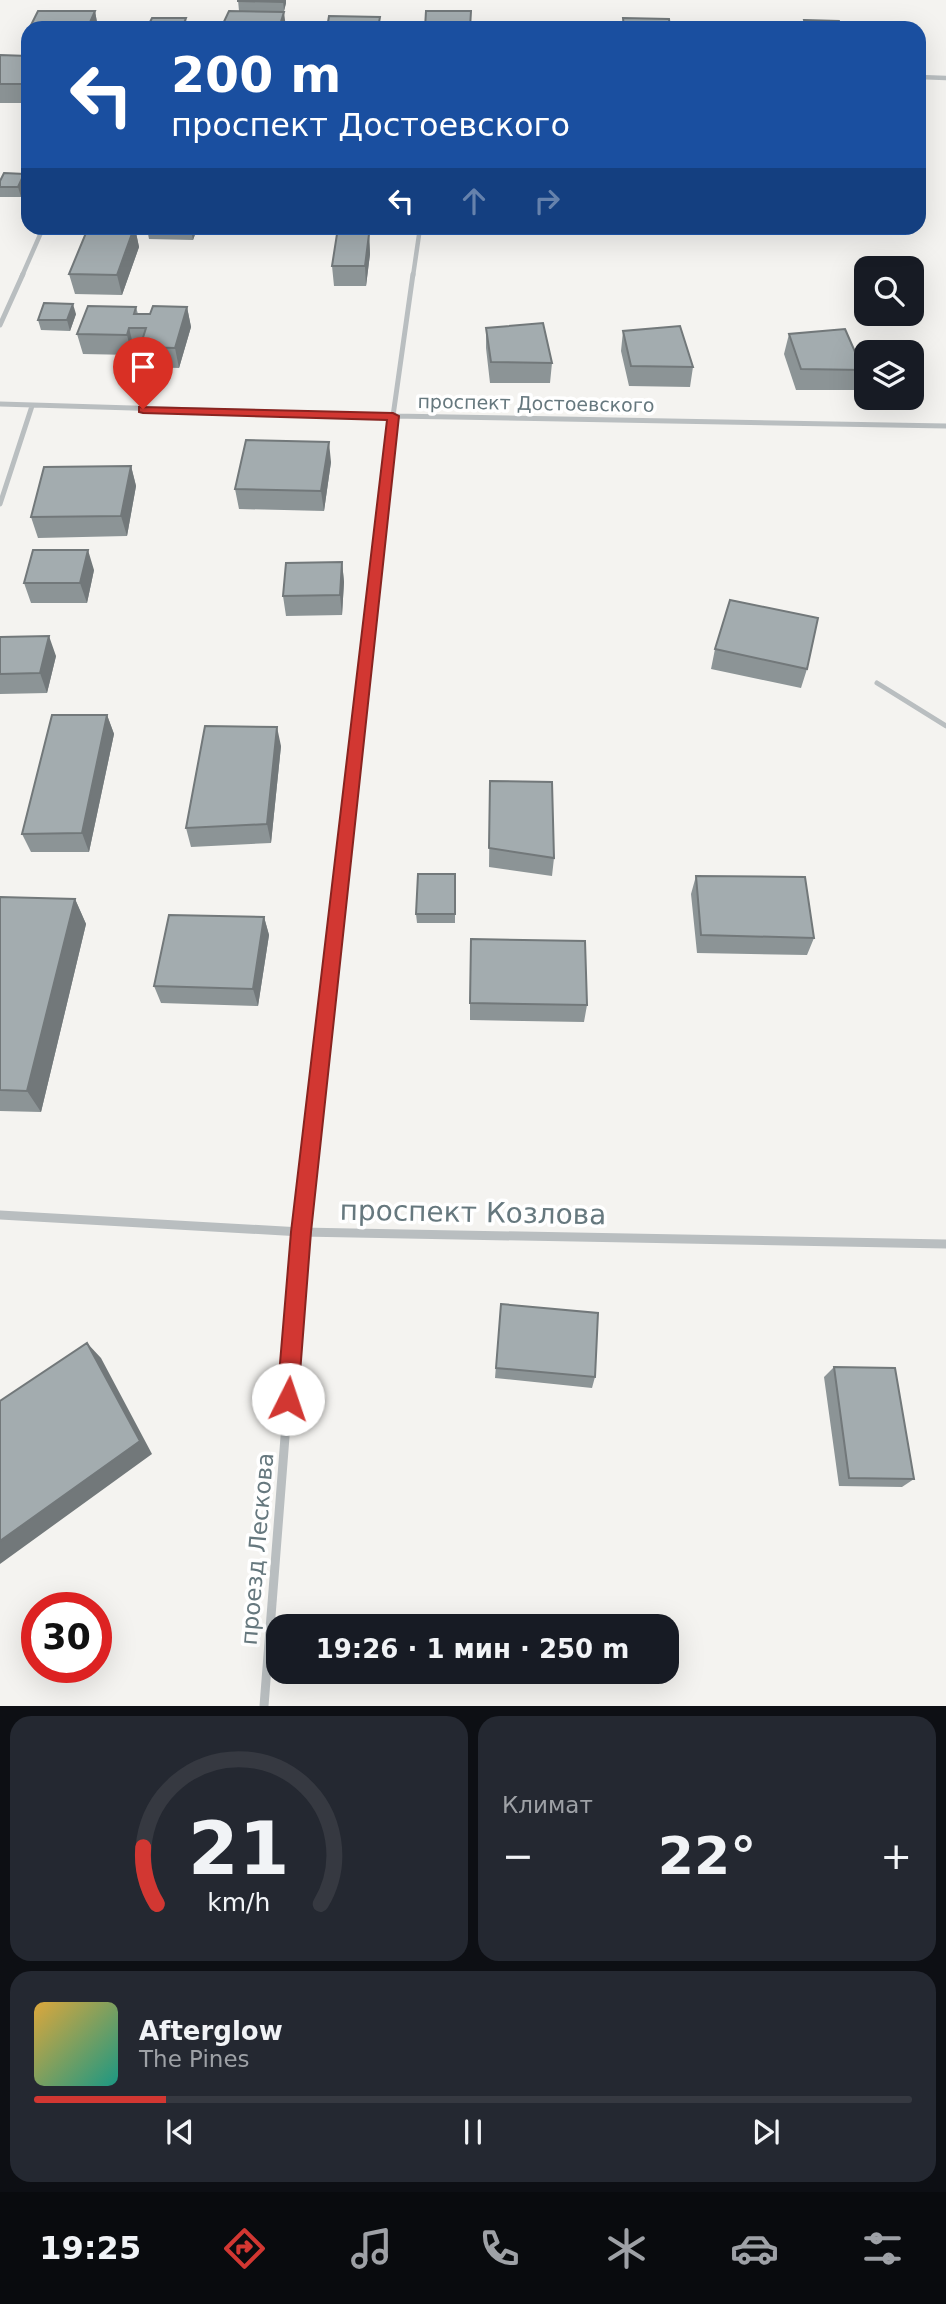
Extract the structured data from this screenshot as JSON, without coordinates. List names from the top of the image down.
{
  "streets": {
    "street": ["проспект Достоевского", "проспект Козлова", "проезд Лескова"]
  },
  "crossings": [
    ["проспект Достоевского", "проезд Лескова"],
    ["проспект Козлова", "проезд Лескова"]
  ],
  "page": {
    "turn": ["200 m", "проспект Достоевского"],
    "limit": "30",
    "trip": "19:26 · 1 мин · 250 m",
    "tile": "Климат",
    "heat": ["−", "22°", "+"],
    "song": ["Afterglow", "The Pines"],
    "tabs": "19:25",
    "gauge": ["21", "km/h"]
  }
}
